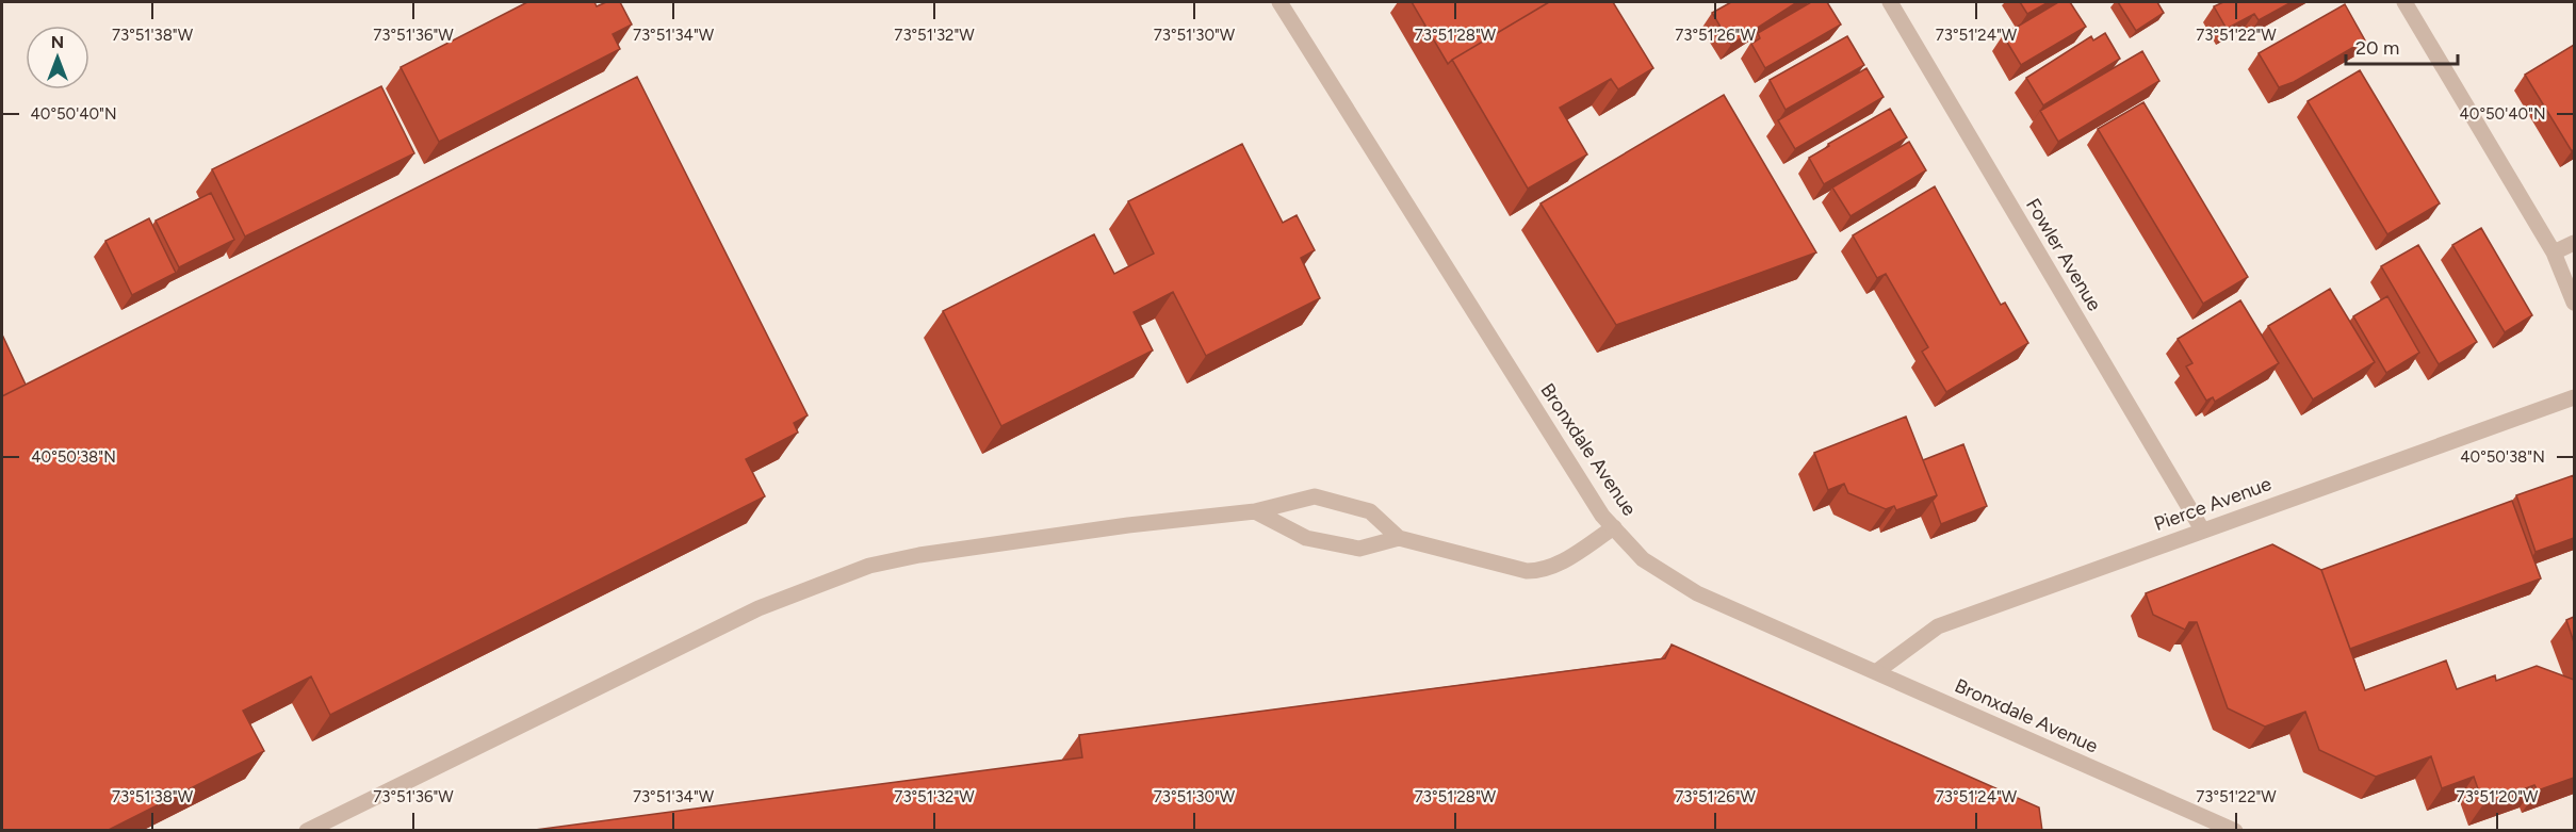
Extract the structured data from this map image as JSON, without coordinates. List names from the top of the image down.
{
  "streets": {
    "street": ["Fowler Avenue", "Bronxdale Avenue", "Pierce Avenue"]
  },
  "crossings": [
    ["Fowler Avenue", "Pierce Avenue"],
    ["Bronxdale Avenue", "Pierce Avenue"]
  ],
  "scale_bar": "20 m",
  "north": "top",
  "coordinates": [
    "73°51'38\"W",
    "73°51'36\"W",
    "73°51'34\"W",
    "73°51'32\"W",
    "73°51'30\"W",
    "73°51'28\"W",
    "73°51'26\"W",
    "73°51'24\"W",
    "73°51'22\"W",
    "40°50'40\"N",
    "40°50'38\"N",
    "73°51'20\"W"
  ]
}
